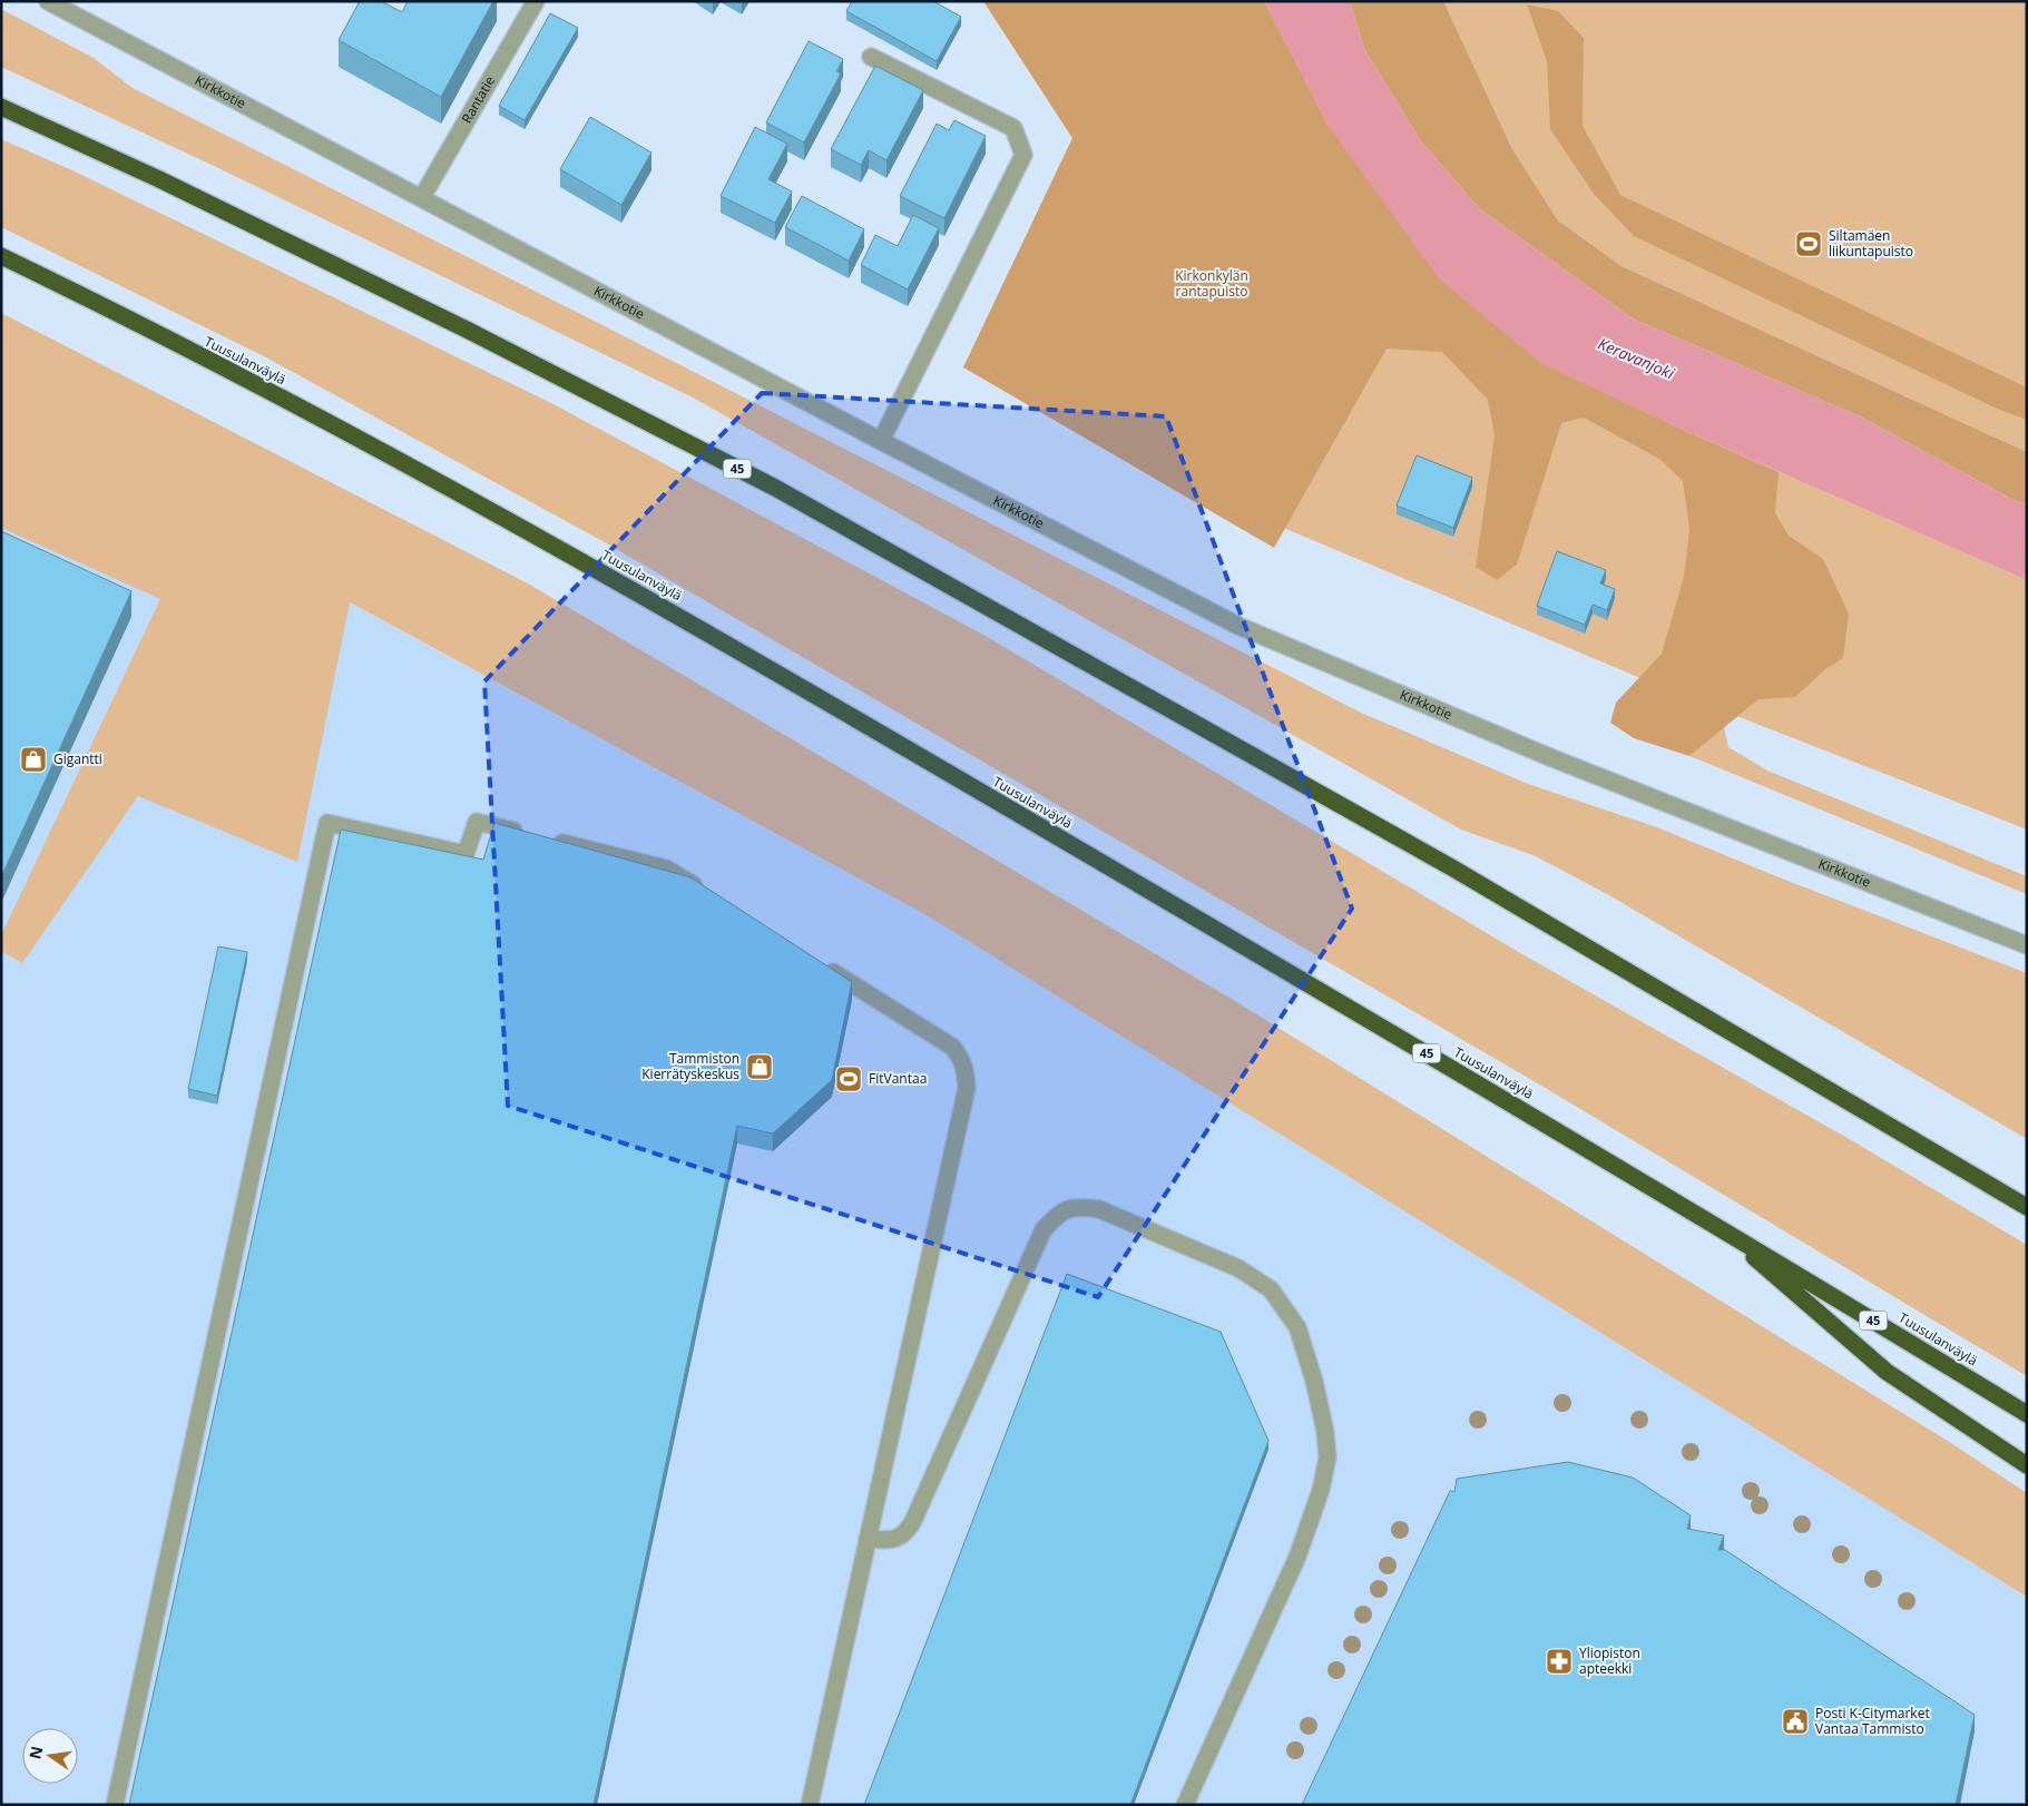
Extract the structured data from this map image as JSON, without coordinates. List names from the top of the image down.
{
  "streets": {
    "highway": ["Tuusulanväylä", "45"],
    "street": ["Kirkkotie", "Rantatie"]
  },
  "crossings": [
    ["Kirkkotie", "Rantatie"]
  ],
  "water": ["Keravanjoki"],
  "parks": ["Kirkonkylän rantapuisto"],
  "places": {
    "sports": ["Siltamäen liikuntapuisto", "FitVantaa"],
    "shop": ["Gigantti", "Tammiston Kierrätyskeskus"],
    "pharmacy": ["Yliopiston apteekki"],
    "public building": ["Posti K-Citymarket Vantaa Tammisto"]
  },
  "north": "left"
}
